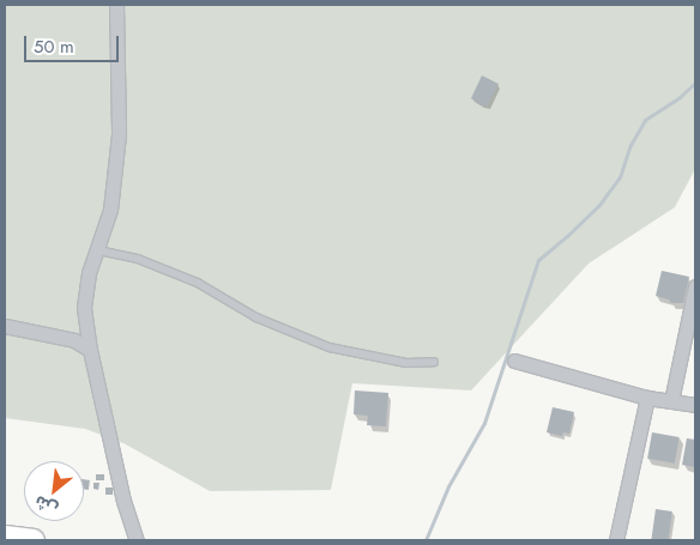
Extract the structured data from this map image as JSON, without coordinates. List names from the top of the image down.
{
  "scale_bar": "50 m",
  "north": "bottom left"
}
